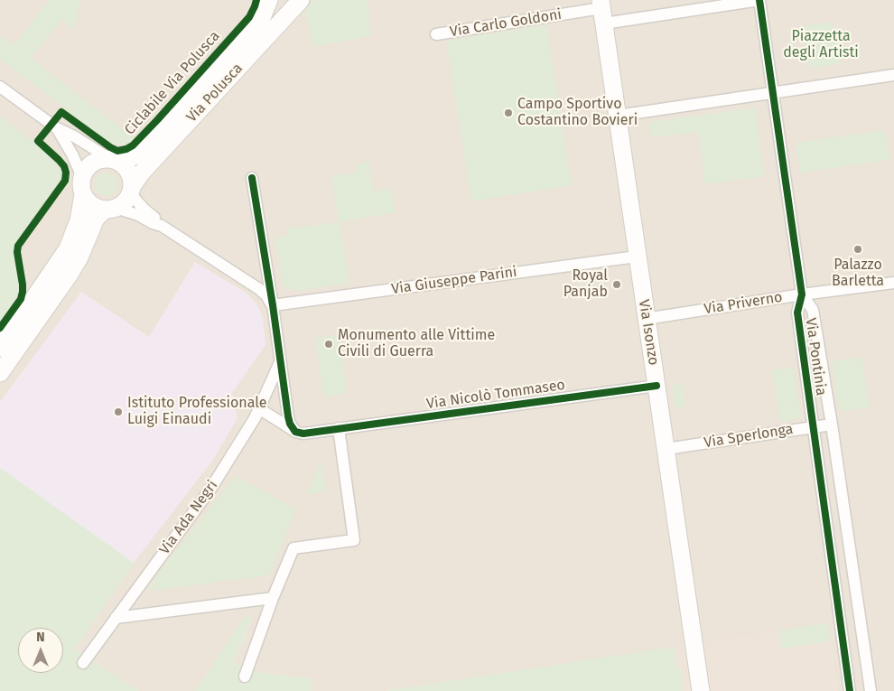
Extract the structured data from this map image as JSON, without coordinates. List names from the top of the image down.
{
  "streets": {
    "street": [
      "Via Carlo Goldoni",
      "Via Polusca",
      "Via Giuseppe Parini",
      "Via Priverno",
      "Via Isonzo",
      "Via Pontinia",
      "Via Nicolò Tommaseo",
      "Via Sperlonga",
      "Via Ada Negri"
    ],
    "cycle path": ["Ciclabile Via Polusca"]
  },
  "crossings": [
    ["Via Carlo Goldoni", "Via Isonzo"],
    ["Via Carlo Goldoni", "Via Pontinia"],
    ["Via Giuseppe Parini", "Via Isonzo"],
    ["Via Priverno", "Via Isonzo"],
    ["Via Priverno", "Via Pontinia"],
    ["Via Isonzo", "Via Nicolò Tommaseo"],
    ["Via Isonzo", "Via Sperlonga"],
    ["Via Pontinia", "Via Sperlonga"]
  ],
  "parks": ["Piazzetta degli Artisti"],
  "places": [
    "Campo Sportivo Costantino Bovieri",
    "Palazzo Barletta",
    "Royal Panjab",
    "Monumento alle Vittime Civili di Guerra",
    "Istituto Professionale Luigi Einaudi"
  ],
  "north": "top"
}
